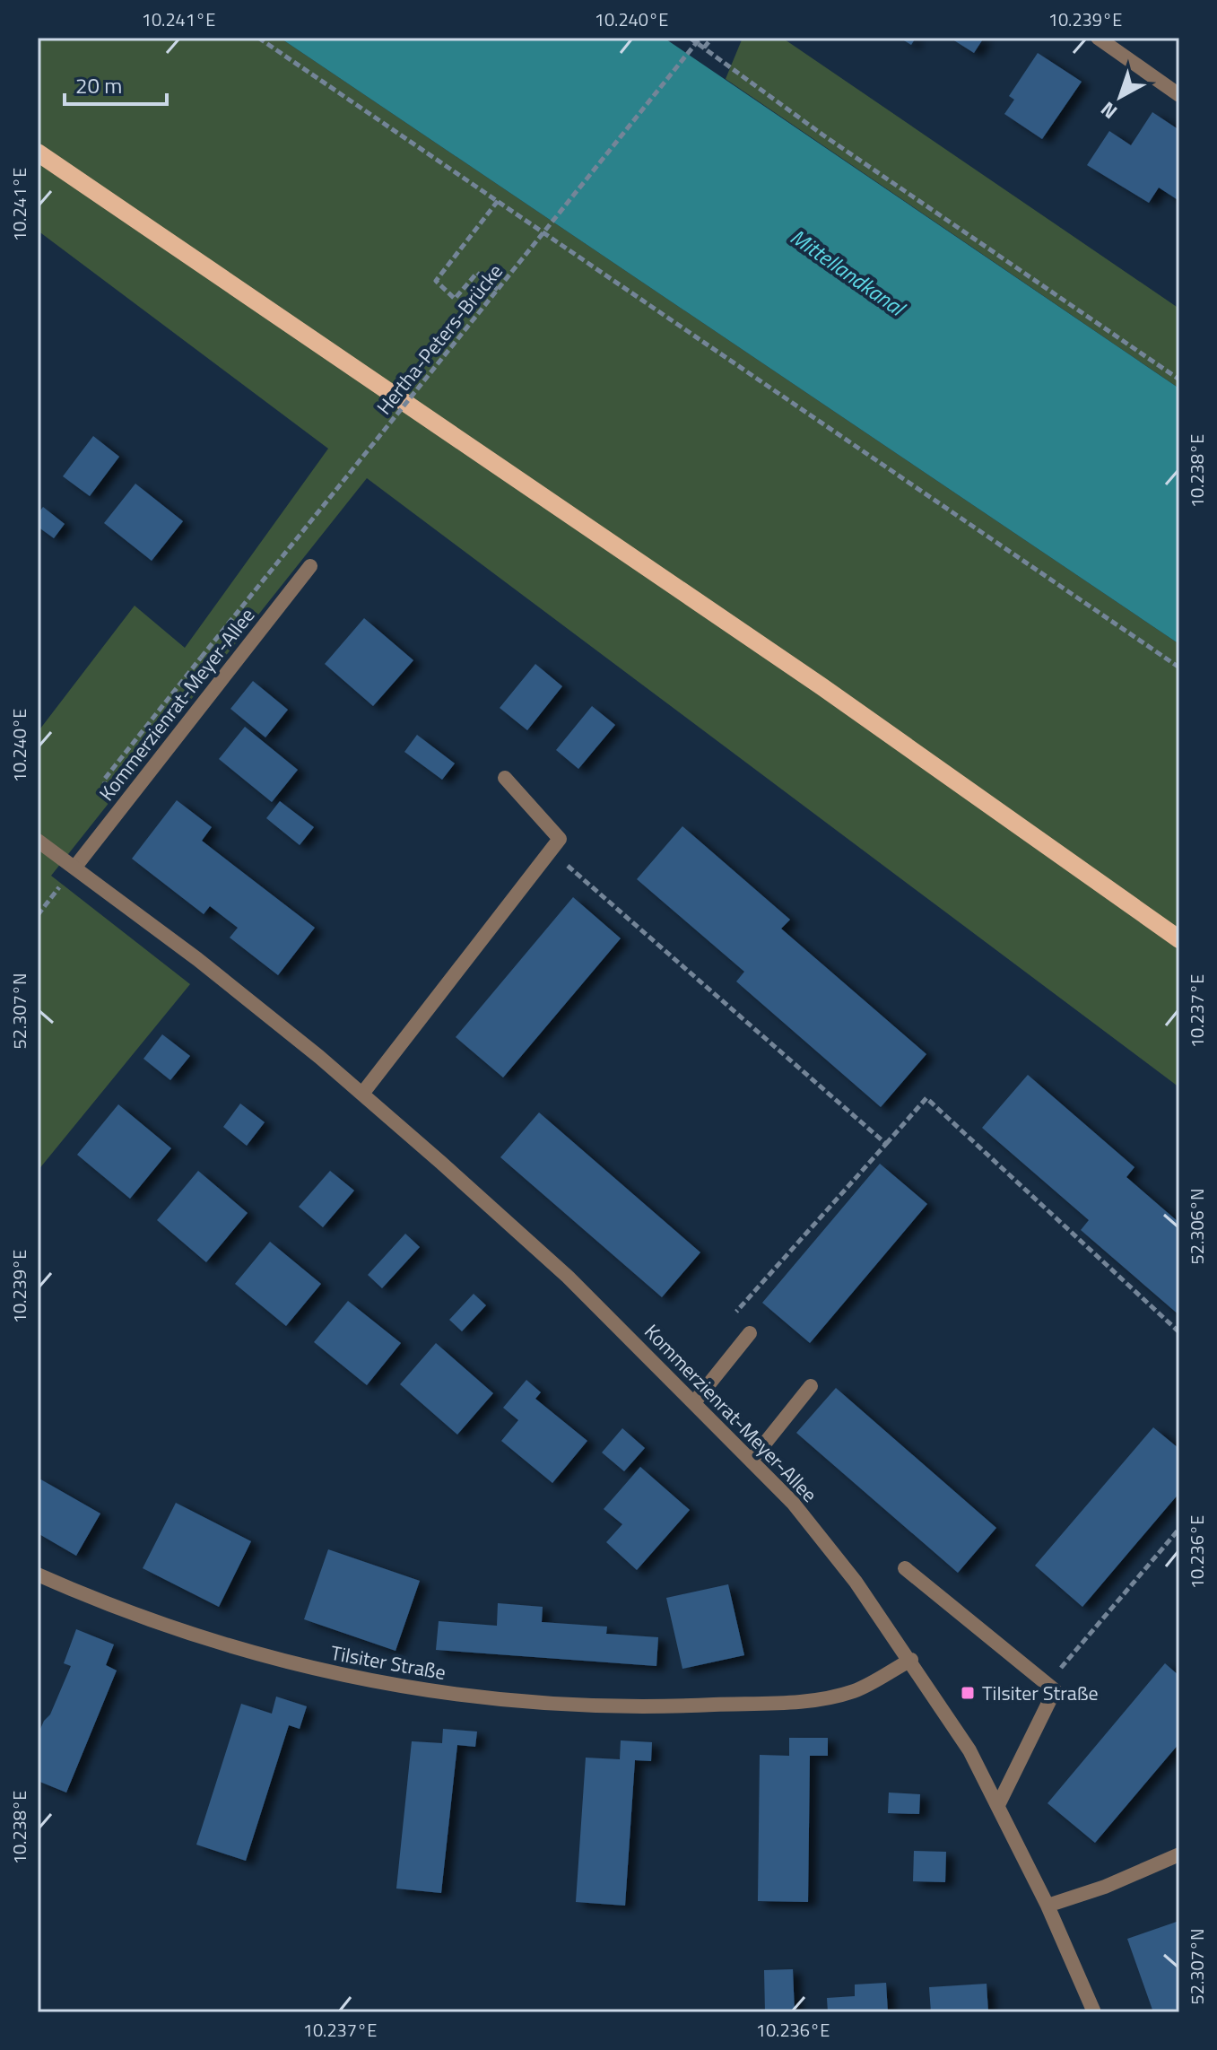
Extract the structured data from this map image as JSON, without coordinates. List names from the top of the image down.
{
  "streets": {
    "street": ["Kommerzienrat-Meyer-Allee", "Tilsiter Straße"],
    "path": ["Hertha-Peters-Brücke"]
  },
  "crossings": [
    ["Kommerzienrat-Meyer-Allee", "Tilsiter Straße"]
  ],
  "water": ["Mittellandkanal"],
  "places": {
    "transit": ["Tilsiter Straße"]
  },
  "scale_bar": "20 m",
  "north": "bottom left",
  "coordinates": [
    "10.241°E",
    "10.240°E",
    "10.239°E",
    "10.238°E",
    "52.307°N",
    "10.237°E",
    "52.306°N",
    "10.236°E"
  ]
}
